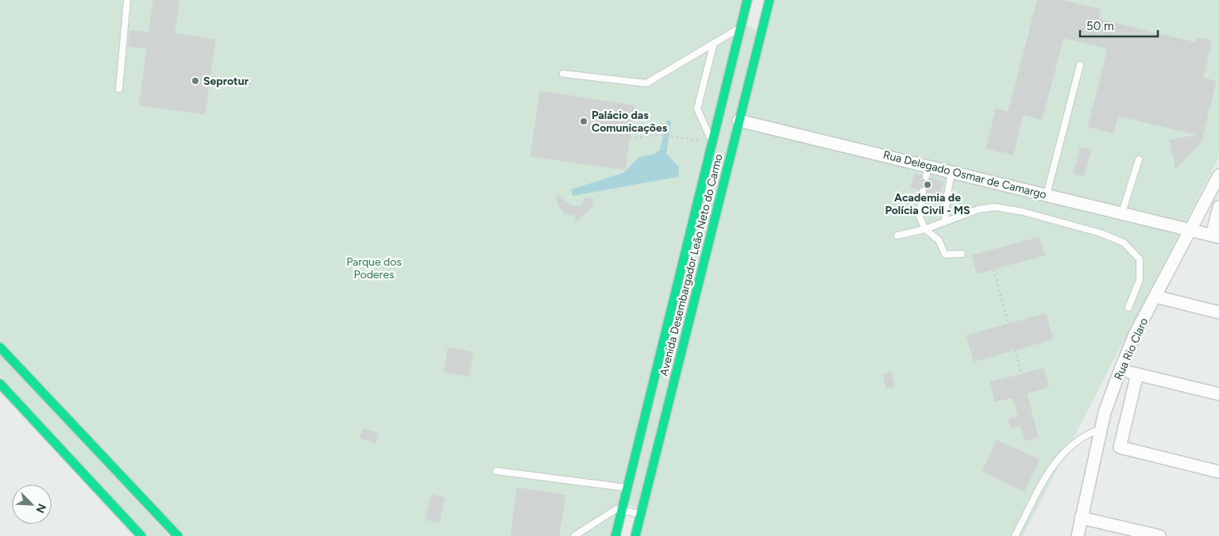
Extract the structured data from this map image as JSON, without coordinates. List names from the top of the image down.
{
  "streets": {
    "main road": ["Avenida Desembargador Leão Neto do Carmo"],
    "street": ["Rua Delegado Osmar de Camargo", "Rua Rio Claro"]
  },
  "crossings": [
    ["Rua Delegado Osmar de Camargo", "Avenida Desembargador Leão Neto do Carmo"],
    ["Rua Delegado Osmar de Camargo", "Rua Rio Claro"]
  ],
  "parks": ["Parque dos Poderes"],
  "places": ["Seprotur", "Palácio das Comunicações", "Academia de Polícia Civil - MS"],
  "scale_bar": "50 m",
  "north": "bottom right"
}
